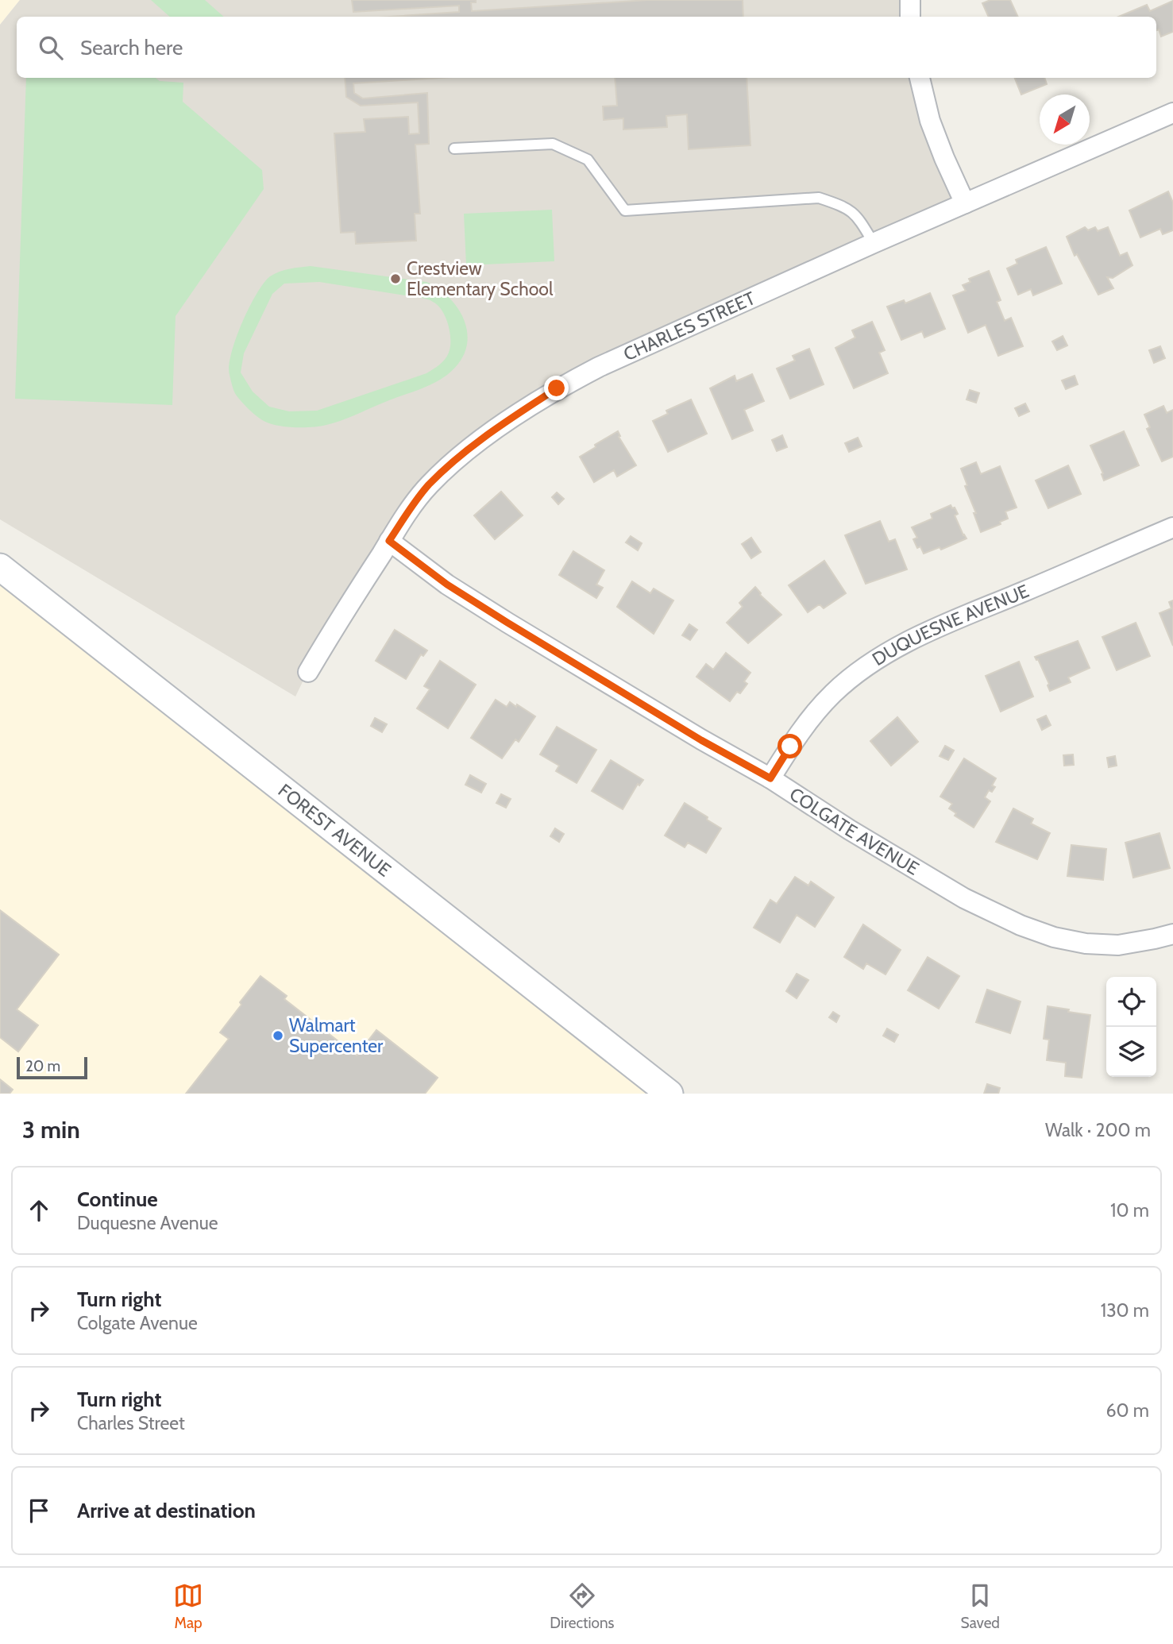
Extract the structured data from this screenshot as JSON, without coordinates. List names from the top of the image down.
{
  "streets": {
    "main road": ["FOREST AVENUE"],
    "street": ["CHARLES STREET", "DUQUESNE AVENUE", "COLGATE AVENUE"]
  },
  "crossings": [
    ["CHARLES STREET", "COLGATE AVENUE"],
    ["DUQUESNE AVENUE", "COLGATE AVENUE"]
  ],
  "places": ["Crestview Elementary School", "Walmart Supercenter"],
  "scale_bar": "20 m",
  "north": "bottom left",
  "page": {
    "search": "Search here",
    "scale": "20 m",
    "heading": ["3 min", "Walk · 200 m"],
    "list": [
      ["Continue", "Duquesne Avenue", "10 m"],
      ["Turn right", "Colgate Avenue", "130 m"],
      ["Turn right", "Charles Street", "60 m"],
      "Arrive at destination"
    ],
    "nav": ["Map", "Directions", "Saved"]
  }
}
